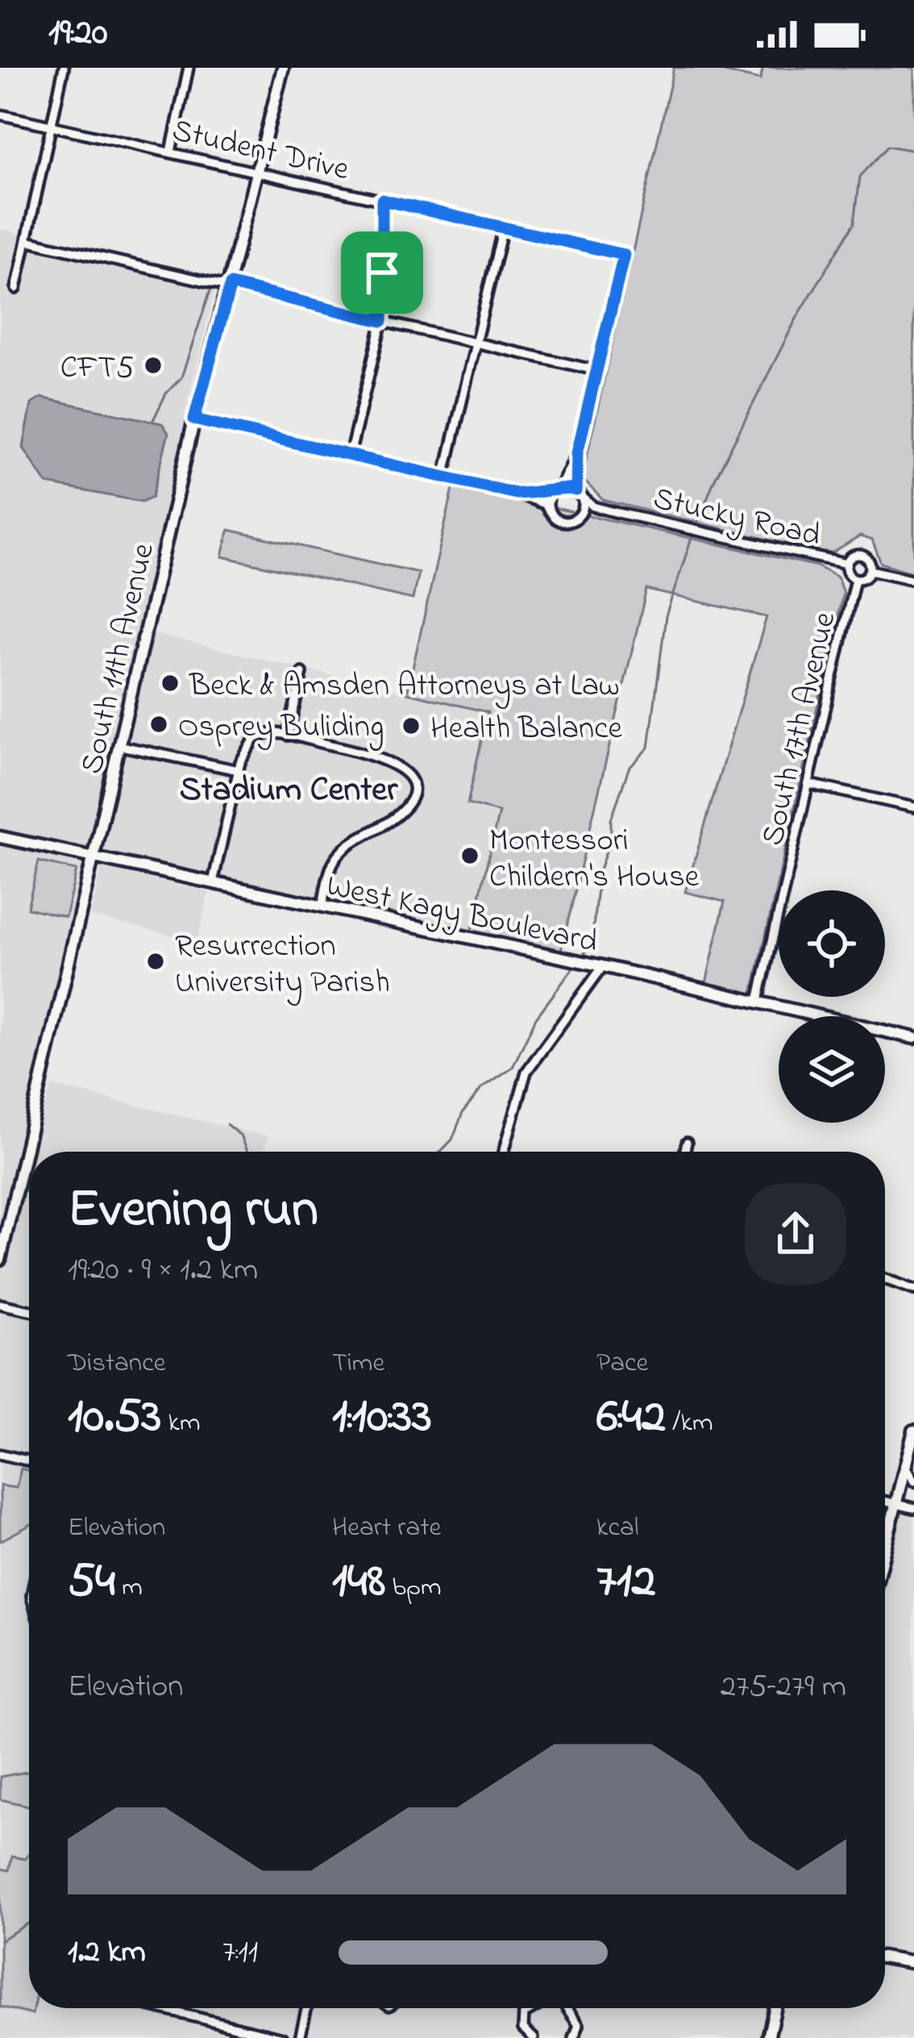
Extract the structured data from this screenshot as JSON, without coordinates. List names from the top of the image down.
{
  "streets": {
    "street": [
      "Student Drive",
      "Stucky Road",
      "South 11th Avenue",
      "South 17th Avenue",
      "West Kagy Boulevard"
    ]
  },
  "crossings": [
    ["Student Drive", "South 11th Avenue"],
    ["Stucky Road", "South 17th Avenue"],
    ["South 11th Avenue", "West Kagy Boulevard"],
    ["South 17th Avenue", "West Kagy Boulevard"]
  ],
  "districts": ["Stadium Center"],
  "places": [
    "CFT5",
    "Beck & Amsden Attorneys at Law",
    "Osprey Buliding",
    "Health Balance",
    "Montessori Childern's House",
    "Resurrection University Parish"
  ],
  "page": {
    "status": "19:20",
    "heading": ["Evening run", "19:20 · 9 × 1.2 km"],
    "stats": [
      ["Distance", "10.53 km"],
      ["Time", "1:10:33"],
      ["Pace", "6:42 /km"],
      ["Elevation", "54 m"],
      ["Heart rate", "148 bpm"],
      ["kcal", "712"]
    ],
    "chart": ["Elevation", "275–279 m"],
    "list": [
      {
        "name": "1.2 km",
        "note": "7:11"
      }
    ]
  }
}
